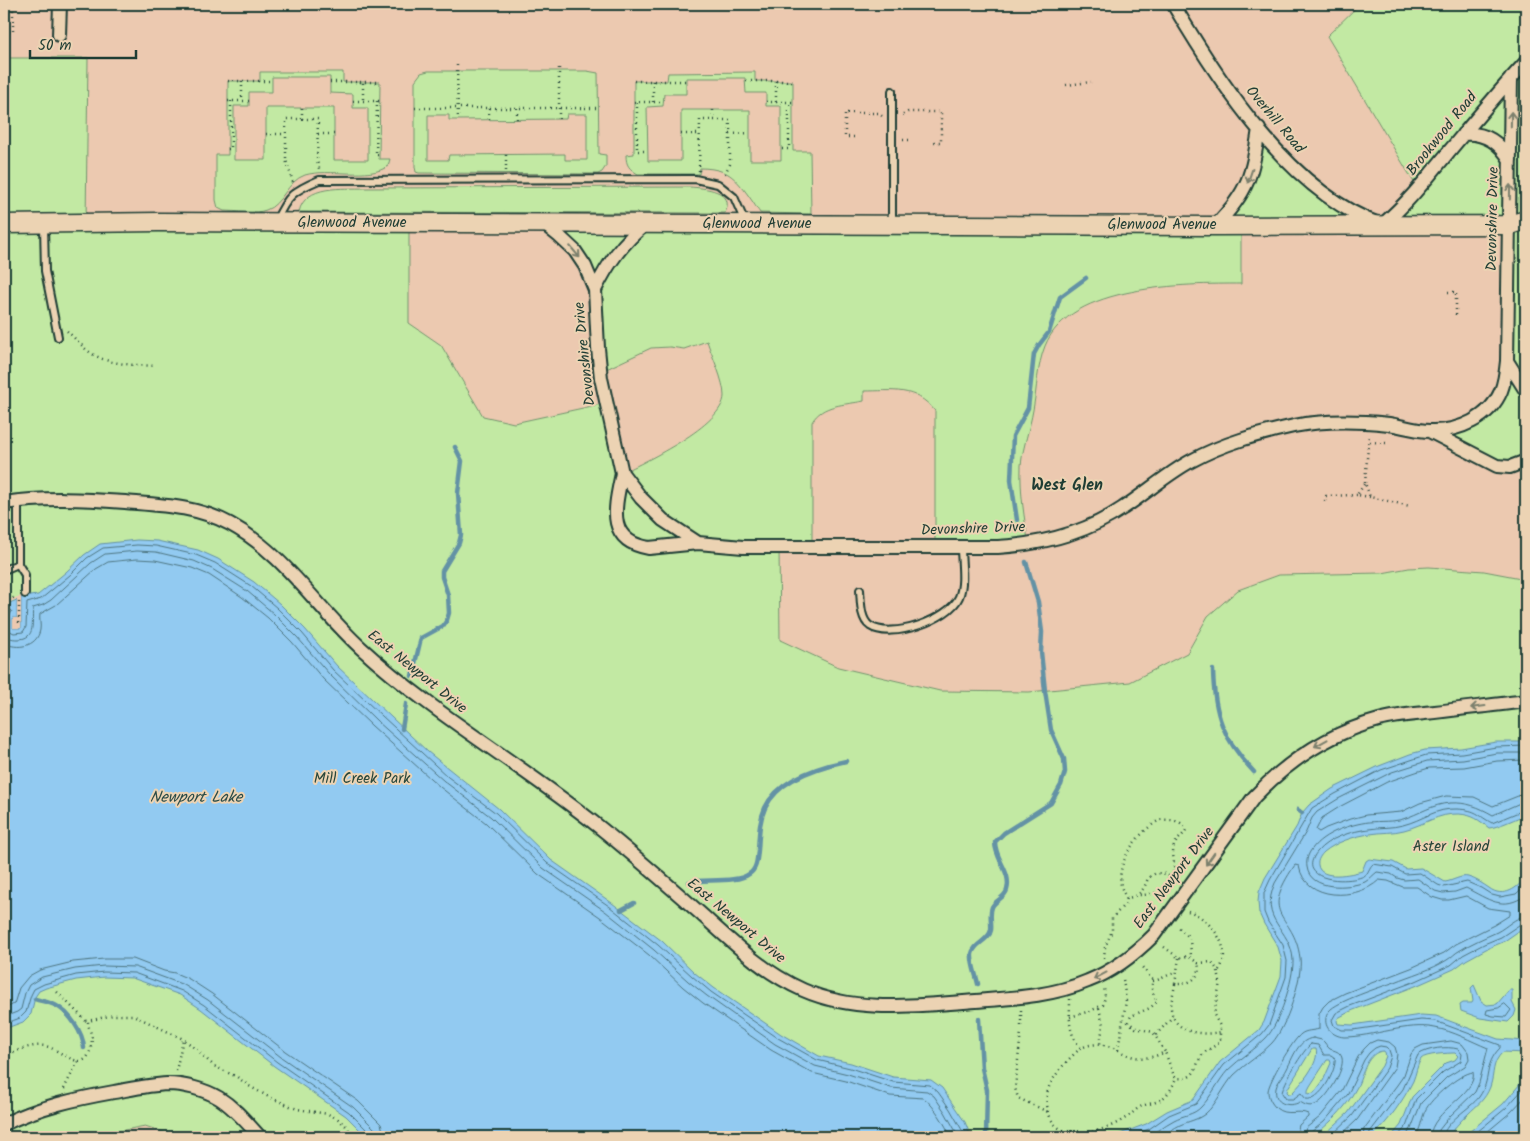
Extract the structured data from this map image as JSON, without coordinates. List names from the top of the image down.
{
  "streets": {
    "street": [
      "Overhill Road",
      "Brookwood Road",
      "Devonshire Drive",
      "Glenwood Avenue",
      "East Newport Drive"
    ]
  },
  "crossings": [
    ["Overhill Road", "Brookwood Road"],
    ["Overhill Road", "Glenwood Avenue"],
    ["Brookwood Road", "Devonshire Drive"],
    ["Brookwood Road", "Glenwood Avenue"],
    ["Devonshire Drive", "Glenwood Avenue"]
  ],
  "districts": ["West Glen"],
  "water": ["Newport Lake"],
  "parks": ["Mill Creek Park", "Aster Island"],
  "scale_bar": "50 m"
}
